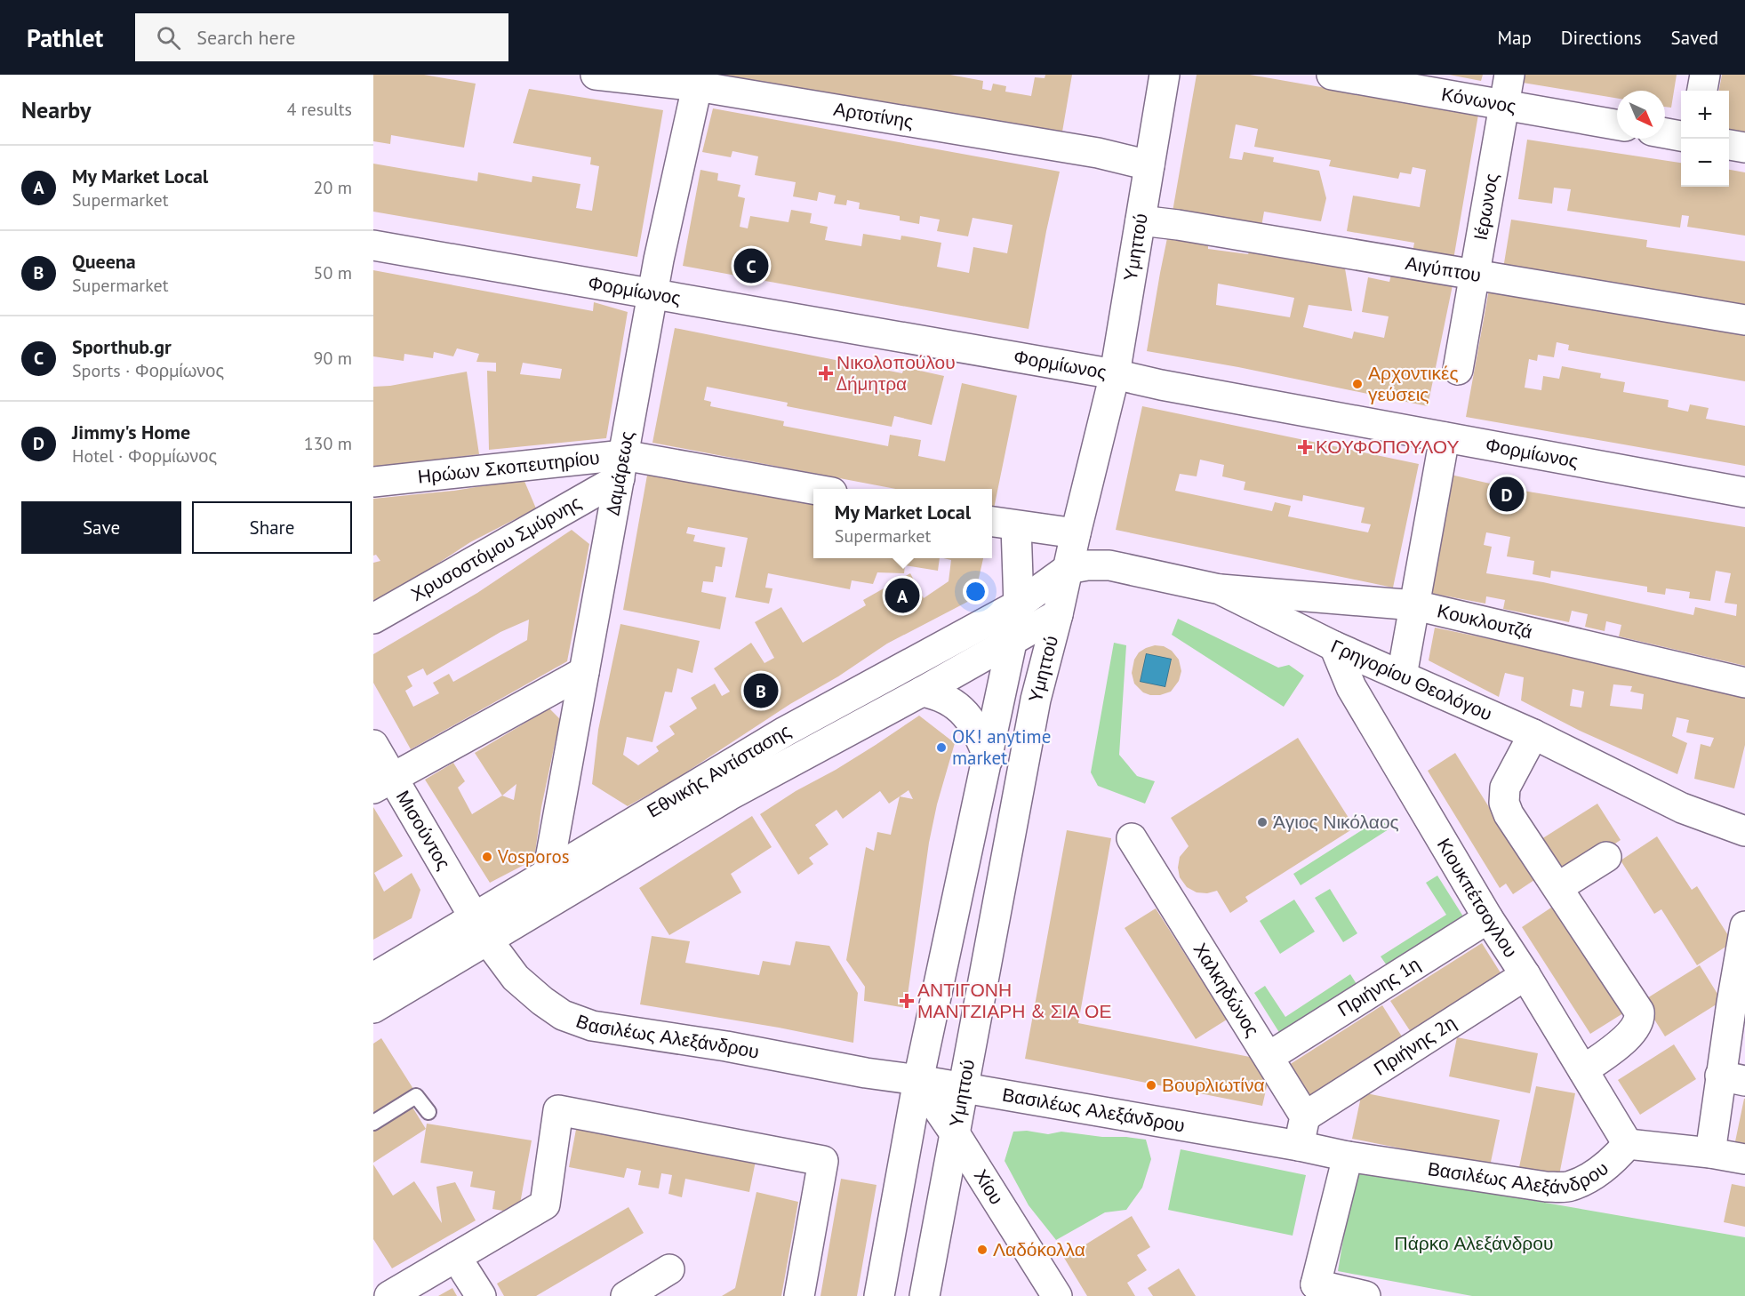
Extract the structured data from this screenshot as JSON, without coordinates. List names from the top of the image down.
{
  "streets": {
    "street": [
      "Κόνωνος",
      "Αρτοτίνης",
      "Ιέρωνος",
      "Υμηττού",
      "Αιγύπτου",
      "Φορμίωνος",
      "Ηρώων Σκοπευτηρίου",
      "Δαμάρεως",
      "Χρυσοστόμου Σμύρνης",
      "Κουκλουτζά",
      "Γρηγορίου Θεολόγου",
      "Εθνικής Αντίστασης",
      "Μισούντος",
      "Κιουκπέτσογλου",
      "Πριήνης 1η",
      "Χαλκηδώνος",
      "Βασιλέως Αλεξάνδρου",
      "Πριήνης 2η",
      "Χίου"
    ]
  },
  "crossings": [
    ["Κόνωνος", "Ιέρωνος"],
    ["Αρτοτίνης", "Υμηττού"],
    ["Αρτοτίνης", "Δαμάρεως"],
    ["Ιέρωνος", "Αιγύπτου"],
    ["Υμηττού", "Αιγύπτου"],
    ["Υμηττού", "Φορμίωνος"],
    ["Υμηττού", "Γρηγορίου Θεολόγου"],
    ["Υμηττού", "Εθνικής Αντίστασης"],
    ["Υμηττού", "Βασιλέως Αλεξάνδρου"],
    ["Υμηττού", "Χίου"],
    ["Φορμίωνος", "Δαμάρεως"],
    ["Ηρώων Σκοπευτηρίου", "Δαμάρεως"],
    ["Ηρώων Σκοπευτηρίου", "Χρυσοστόμου Σμύρνης"],
    ["Δαμάρεως", "Χρυσοστόμου Σμύρνης"],
    ["Δαμάρεως", "Εθνικής Αντίστασης"],
    ["Κουκλουτζά", "Γρηγορίου Θεολόγου"],
    ["Γρηγορίου Θεολόγου", "Εθνικής Αντίστασης"],
    ["Γρηγορίου Θεολόγου", "Κιουκπέτσογλου"],
    ["Εθνικής Αντίστασης", "Μισούντος"],
    ["Εθνικής Αντίστασης", "Βασιλέως Αλεξάνδρου"],
    ["Μισούντος", "Βασιλέως Αλεξάνδρου"],
    ["Κιουκπέτσογλου", "Πριήνης 1η"],
    ["Κιουκπέτσογλου", "Βασιλέως Αλεξάνδρου"],
    ["Κιουκπέτσογλου", "Πριήνης 2η"],
    ["Πριήνης 1η", "Χαλκηδώνος"],
    ["Χαλκηδώνος", "Πριήνης 2η"],
    ["Βασιλέως Αλεξάνδρου", "Χίου"]
  ],
  "parks": ["Πάρκο Αλεξάνδρου"],
  "places": {
    "health": ["Νικολοπούλου Δήμητρα", "ΚΟΥΦΟΠΟΥΛΟΥ", "ΑΝΤΙΓΟΝΗ ΜΑΝΤΖΙΑΡΗ & ΣΙΑ ΟΕ"],
    "other": [
      "Αρχοντικές γεύσεις",
      "OK! anytime market",
      "Άγιος Νικόλαος",
      "Vosporos",
      "Βουρλιωτίνα",
      "Λαδόκολλα"
    ]
  },
  "north": "bottom right",
  "page": {
    "header": "Pathlet",
    "search": "Search here",
    "nav": ["Map", "Directions", "Saved"],
    "heading": ["Nearby", "4 results"],
    "map_buttons": ["+", "−"],
    "list": [
      {
        "mark": "A",
        "name": "My Market Local",
        "note": "Supermarket",
        "value": "20 m"
      },
      {
        "mark": "B",
        "name": "Queena",
        "note": "Supermarket",
        "value": "50 m"
      },
      {
        "mark": "C",
        "name": "Sporthub.gr",
        "note": "Sports · Φορμίωνος",
        "value": "90 m"
      },
      {
        "mark": "D",
        "name": "Jimmy's Home",
        "note": "Hotel · Φορμίωνος",
        "value": "130 m"
      }
    ],
    "pins": [
      "C",
      "D",
      "A",
      "B"
    ],
    "buttons": ["Save", "Share"],
    "popup": ["My Market Local", "Supermarket"]
  }
}
